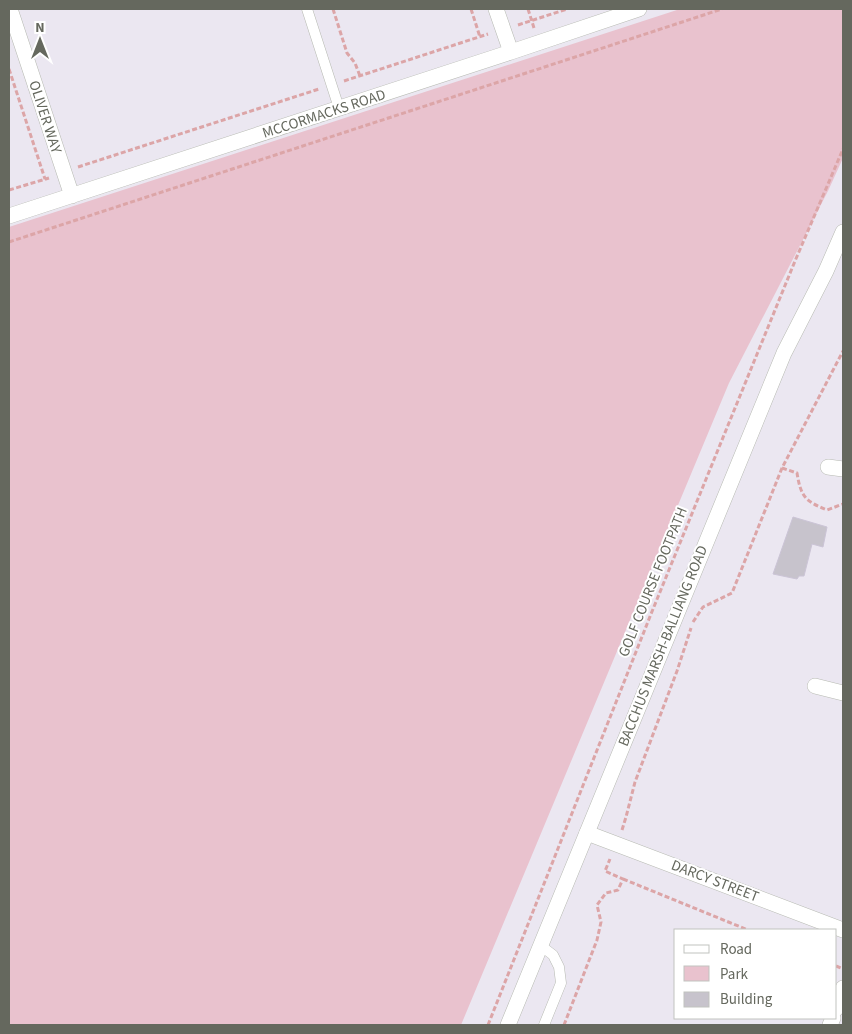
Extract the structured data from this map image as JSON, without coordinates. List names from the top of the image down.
{
  "streets": {
    "street": [
      "MCCORMACKS ROAD",
      "OLIVER WAY",
      "BACCHUS MARSH-BALLIANG ROAD",
      "DARCY STREET"
    ],
    "path": ["GOLF COURSE FOOTPATH"]
  },
  "crossings": [
    ["MCCORMACKS ROAD", "OLIVER WAY"],
    ["BACCHUS MARSH-BALLIANG ROAD", "DARCY STREET"]
  ],
  "legend": ["Road", "Park", "Building"],
  "north": "top"
}
